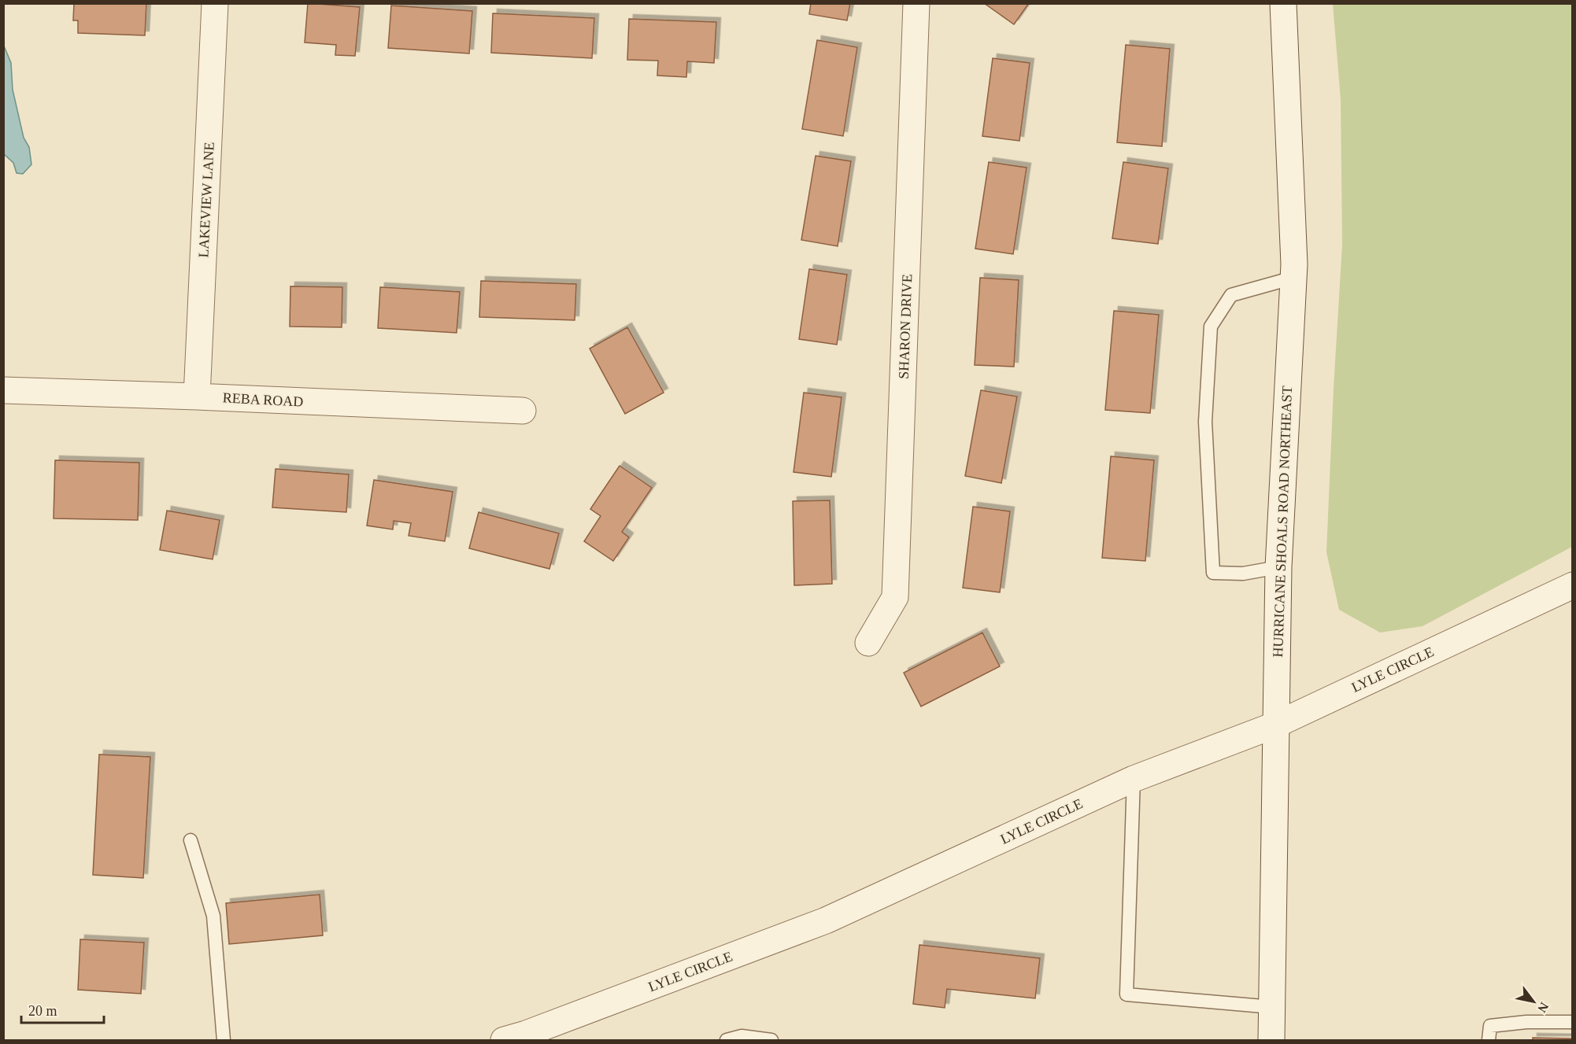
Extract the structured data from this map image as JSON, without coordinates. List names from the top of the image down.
{
  "streets": {
    "street": [
      "LAKEVIEW LANE",
      "SHARON DRIVE",
      "REBA ROAD",
      "HURRICANE SHOALS ROAD NORTHEAST",
      "LYLE CIRCLE"
    ]
  },
  "crossings": [
    ["LAKEVIEW LANE", "REBA ROAD"],
    ["HURRICANE SHOALS ROAD NORTHEAST", "LYLE CIRCLE"]
  ],
  "scale_bar": "20 m",
  "north": "bottom right"
}
